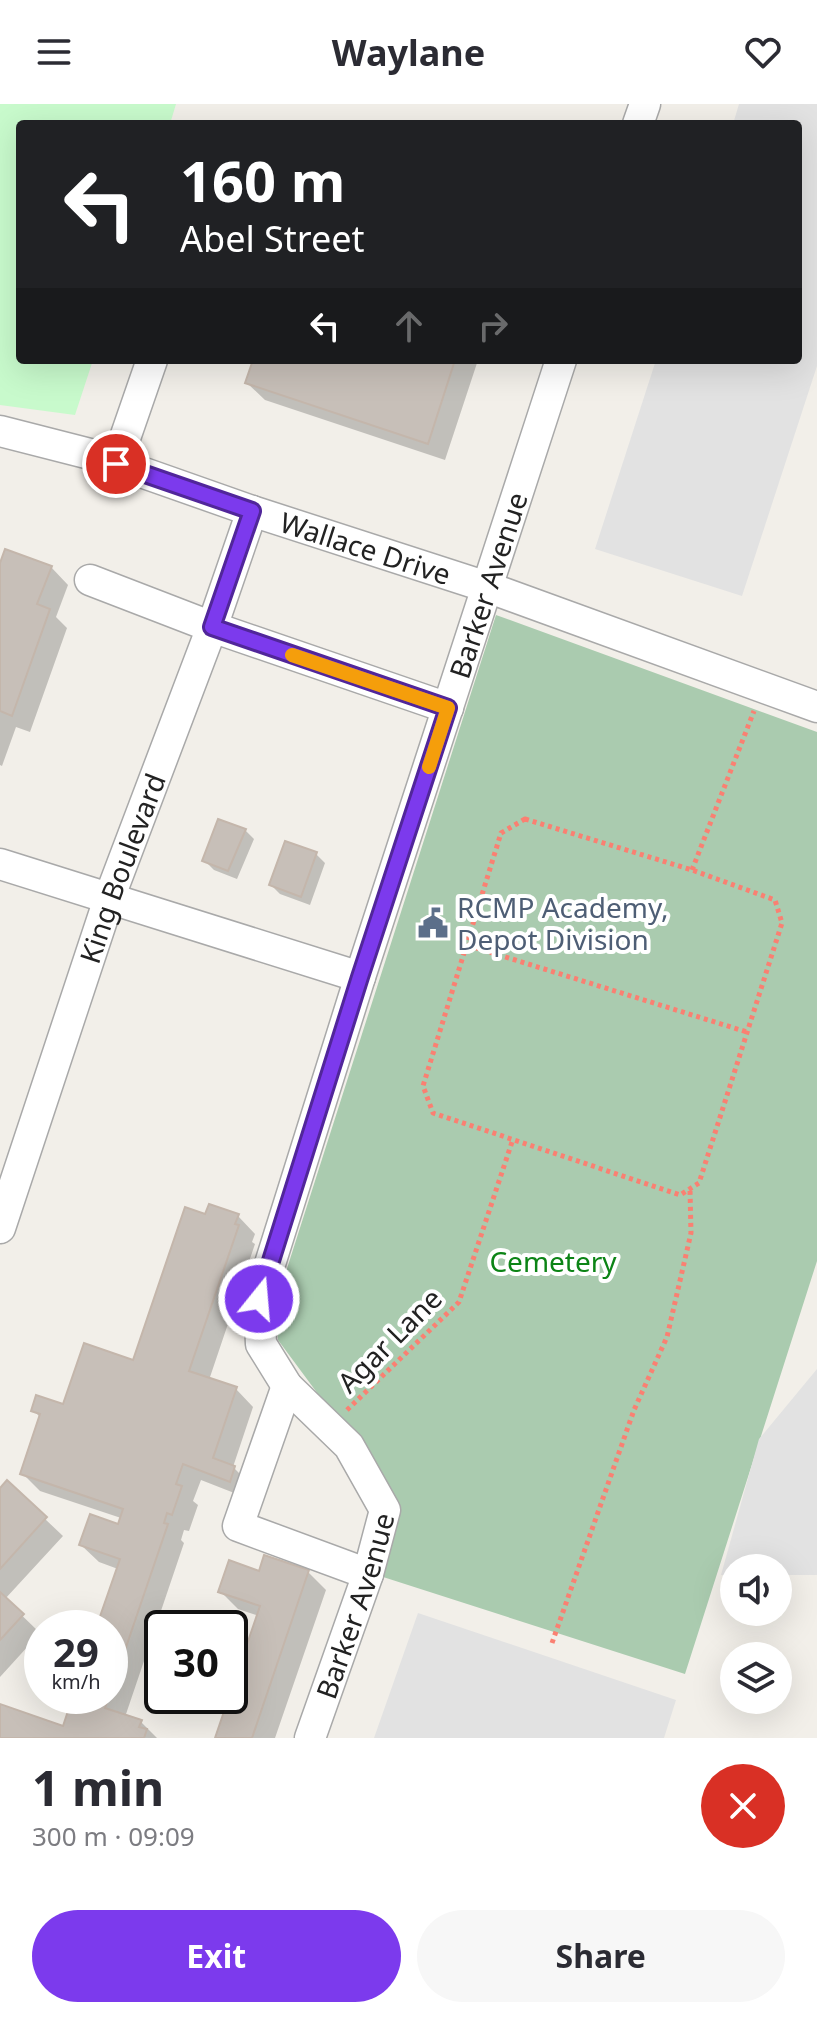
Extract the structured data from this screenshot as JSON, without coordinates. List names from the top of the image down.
{
  "streets": {
    "street": ["Wallace Drive", "Barker Avenue", "King Boulevard"],
    "path": ["Agar Lane"]
  },
  "crossings": [
    ["Wallace Drive", "Barker Avenue"],
    ["Wallace Drive", "King Boulevard"],
    ["Barker Avenue", "Agar Lane"]
  ],
  "parks": ["Cemetery"],
  "places": {
    "public building": ["RCMP Academy, Depot Division"]
  },
  "page": {
    "header": "Waylane",
    "turn": ["160 m", "Abel Street"],
    "speed": "29 km/h",
    "limit": "30",
    "heading": ["1 min", "300 m · 09:09"],
    "buttons": ["Exit", "Share"]
  }
}
